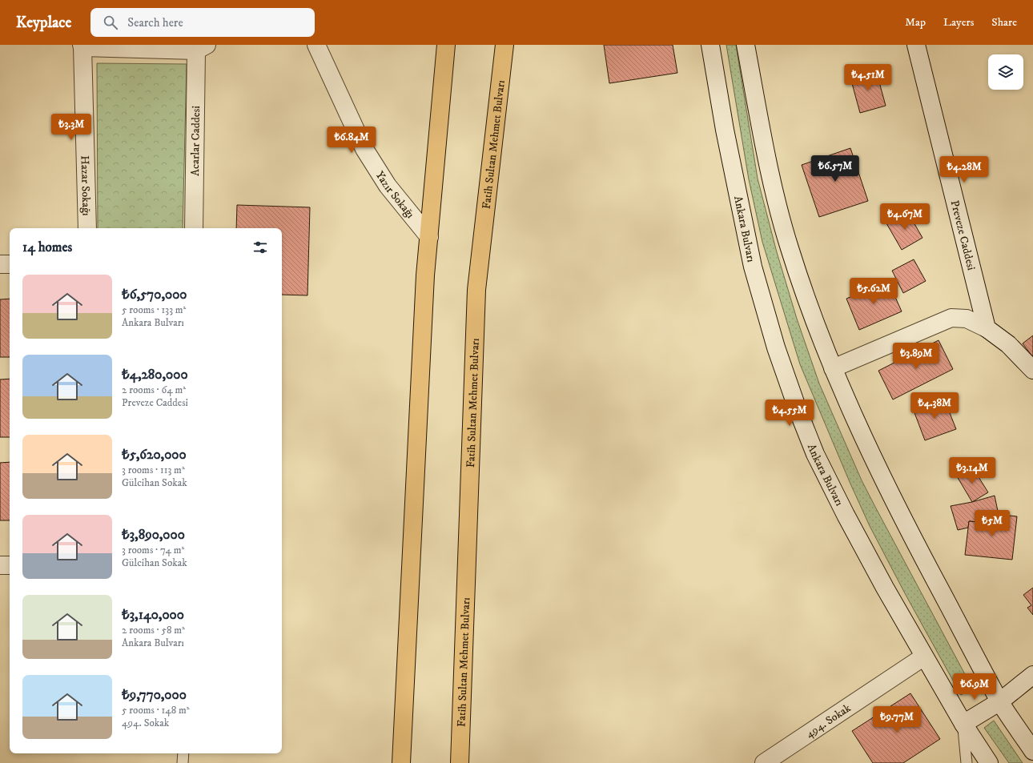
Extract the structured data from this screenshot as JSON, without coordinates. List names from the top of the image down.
{
  "streets": {
    "highway": ["Fatih Sultan Mehmet Bulvarı"],
    "main road": [
      "Acarlar Caddesi",
      "Hazar Sokağı",
      "Yazır Sokağı",
      "Ankara Bulvarı",
      "Preveze Caddesi",
      "494. Sokak"
    ]
  },
  "crossings": [
    ["Ankara Bulvarı", "494. Sokak"]
  ],
  "page": {
    "header": "Keyplace",
    "search": "Search here",
    "nav": ["Map", "Layers", "Share"],
    "price": [
      "₺4.51M",
      "₺3.3M",
      "₺6.84M",
      "₺6.57M",
      "₺4.28M",
      "₺4.67M",
      "₺5.62M",
      "₺3.89M",
      "₺4.38M",
      "₺4.55M",
      "₺3.14M",
      "₺5M",
      "₺6.9M",
      "₺9.77M"
    ],
    "heading": "14 homes",
    "list": [
      {
        "name": "₺6,570,000",
        "note": "5 rooms · 133 m² · Ankara Bulvarı"
      },
      {
        "name": "₺4,280,000",
        "note": "2 rooms · 64 m² · Preveze Caddesi"
      },
      {
        "name": "₺5,620,000",
        "note": "3 rooms · 113 m² · Gülcihan Sokak"
      },
      {
        "name": "₺3,890,000",
        "note": "3 rooms · 74 m² · Gülcihan Sokak"
      },
      {
        "name": "₺3,140,000",
        "note": "2 rooms · 58 m² · Ankara Bulvarı"
      },
      {
        "name": "₺9,770,000",
        "note": "5 rooms · 148 m² · 494. Sokak"
      }
    ]
  }
}
